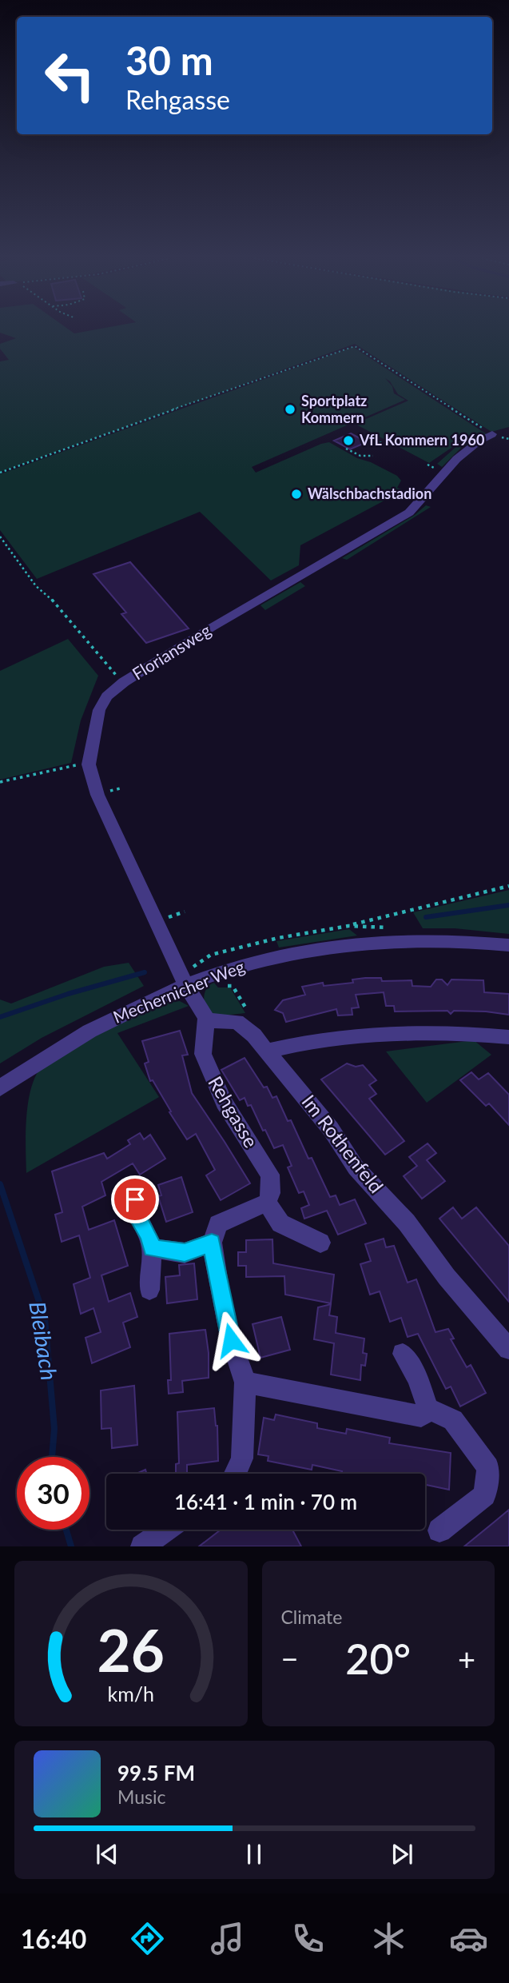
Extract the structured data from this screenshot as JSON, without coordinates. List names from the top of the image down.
{
  "streets": {
    "street": [
      "Floriansweg",
      "Mechernicher Weg",
      "Rehgasse",
      "Im Rothenfeld"
    ]
  },
  "crossings": [
    ["Floriansweg", "Mechernicher Weg"],
    ["Rehgasse", "Im Rothenfeld"]
  ],
  "water": ["Bleibach"],
  "places": ["Sportplatz Kommern", "VfL Kommern 1960", "Wälschbachstadion"],
  "page": {
    "turn": ["30 m", "Rehgasse"],
    "limit": "30",
    "trip": "16:41 · 1 min · 70 m",
    "tile": "Climate",
    "heat": ["−", "20°", "+"],
    "song": ["99.5 FM", "Music"],
    "tabs": "16:40",
    "gauge": ["26", "km/h"]
  }
}
